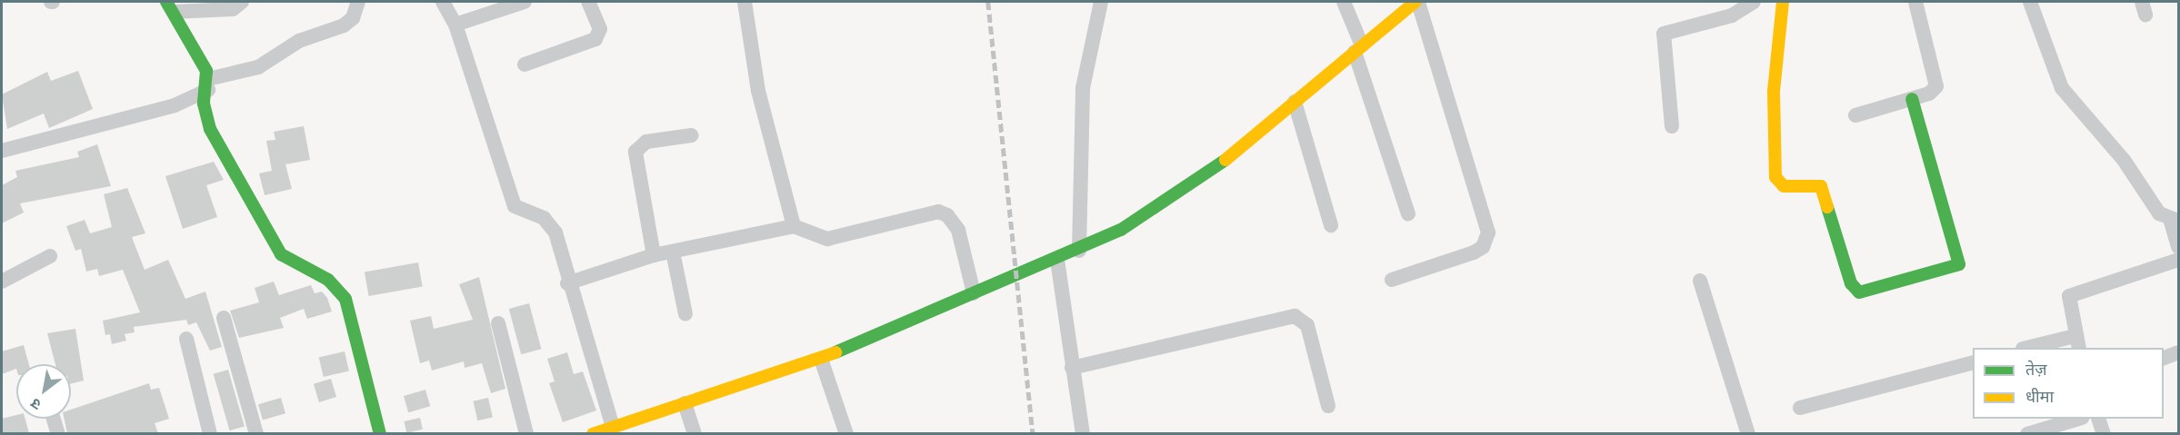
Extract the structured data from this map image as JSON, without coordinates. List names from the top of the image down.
{
  "legend": ["तेज़", "धीमा"],
  "north": "bottom left"
}
